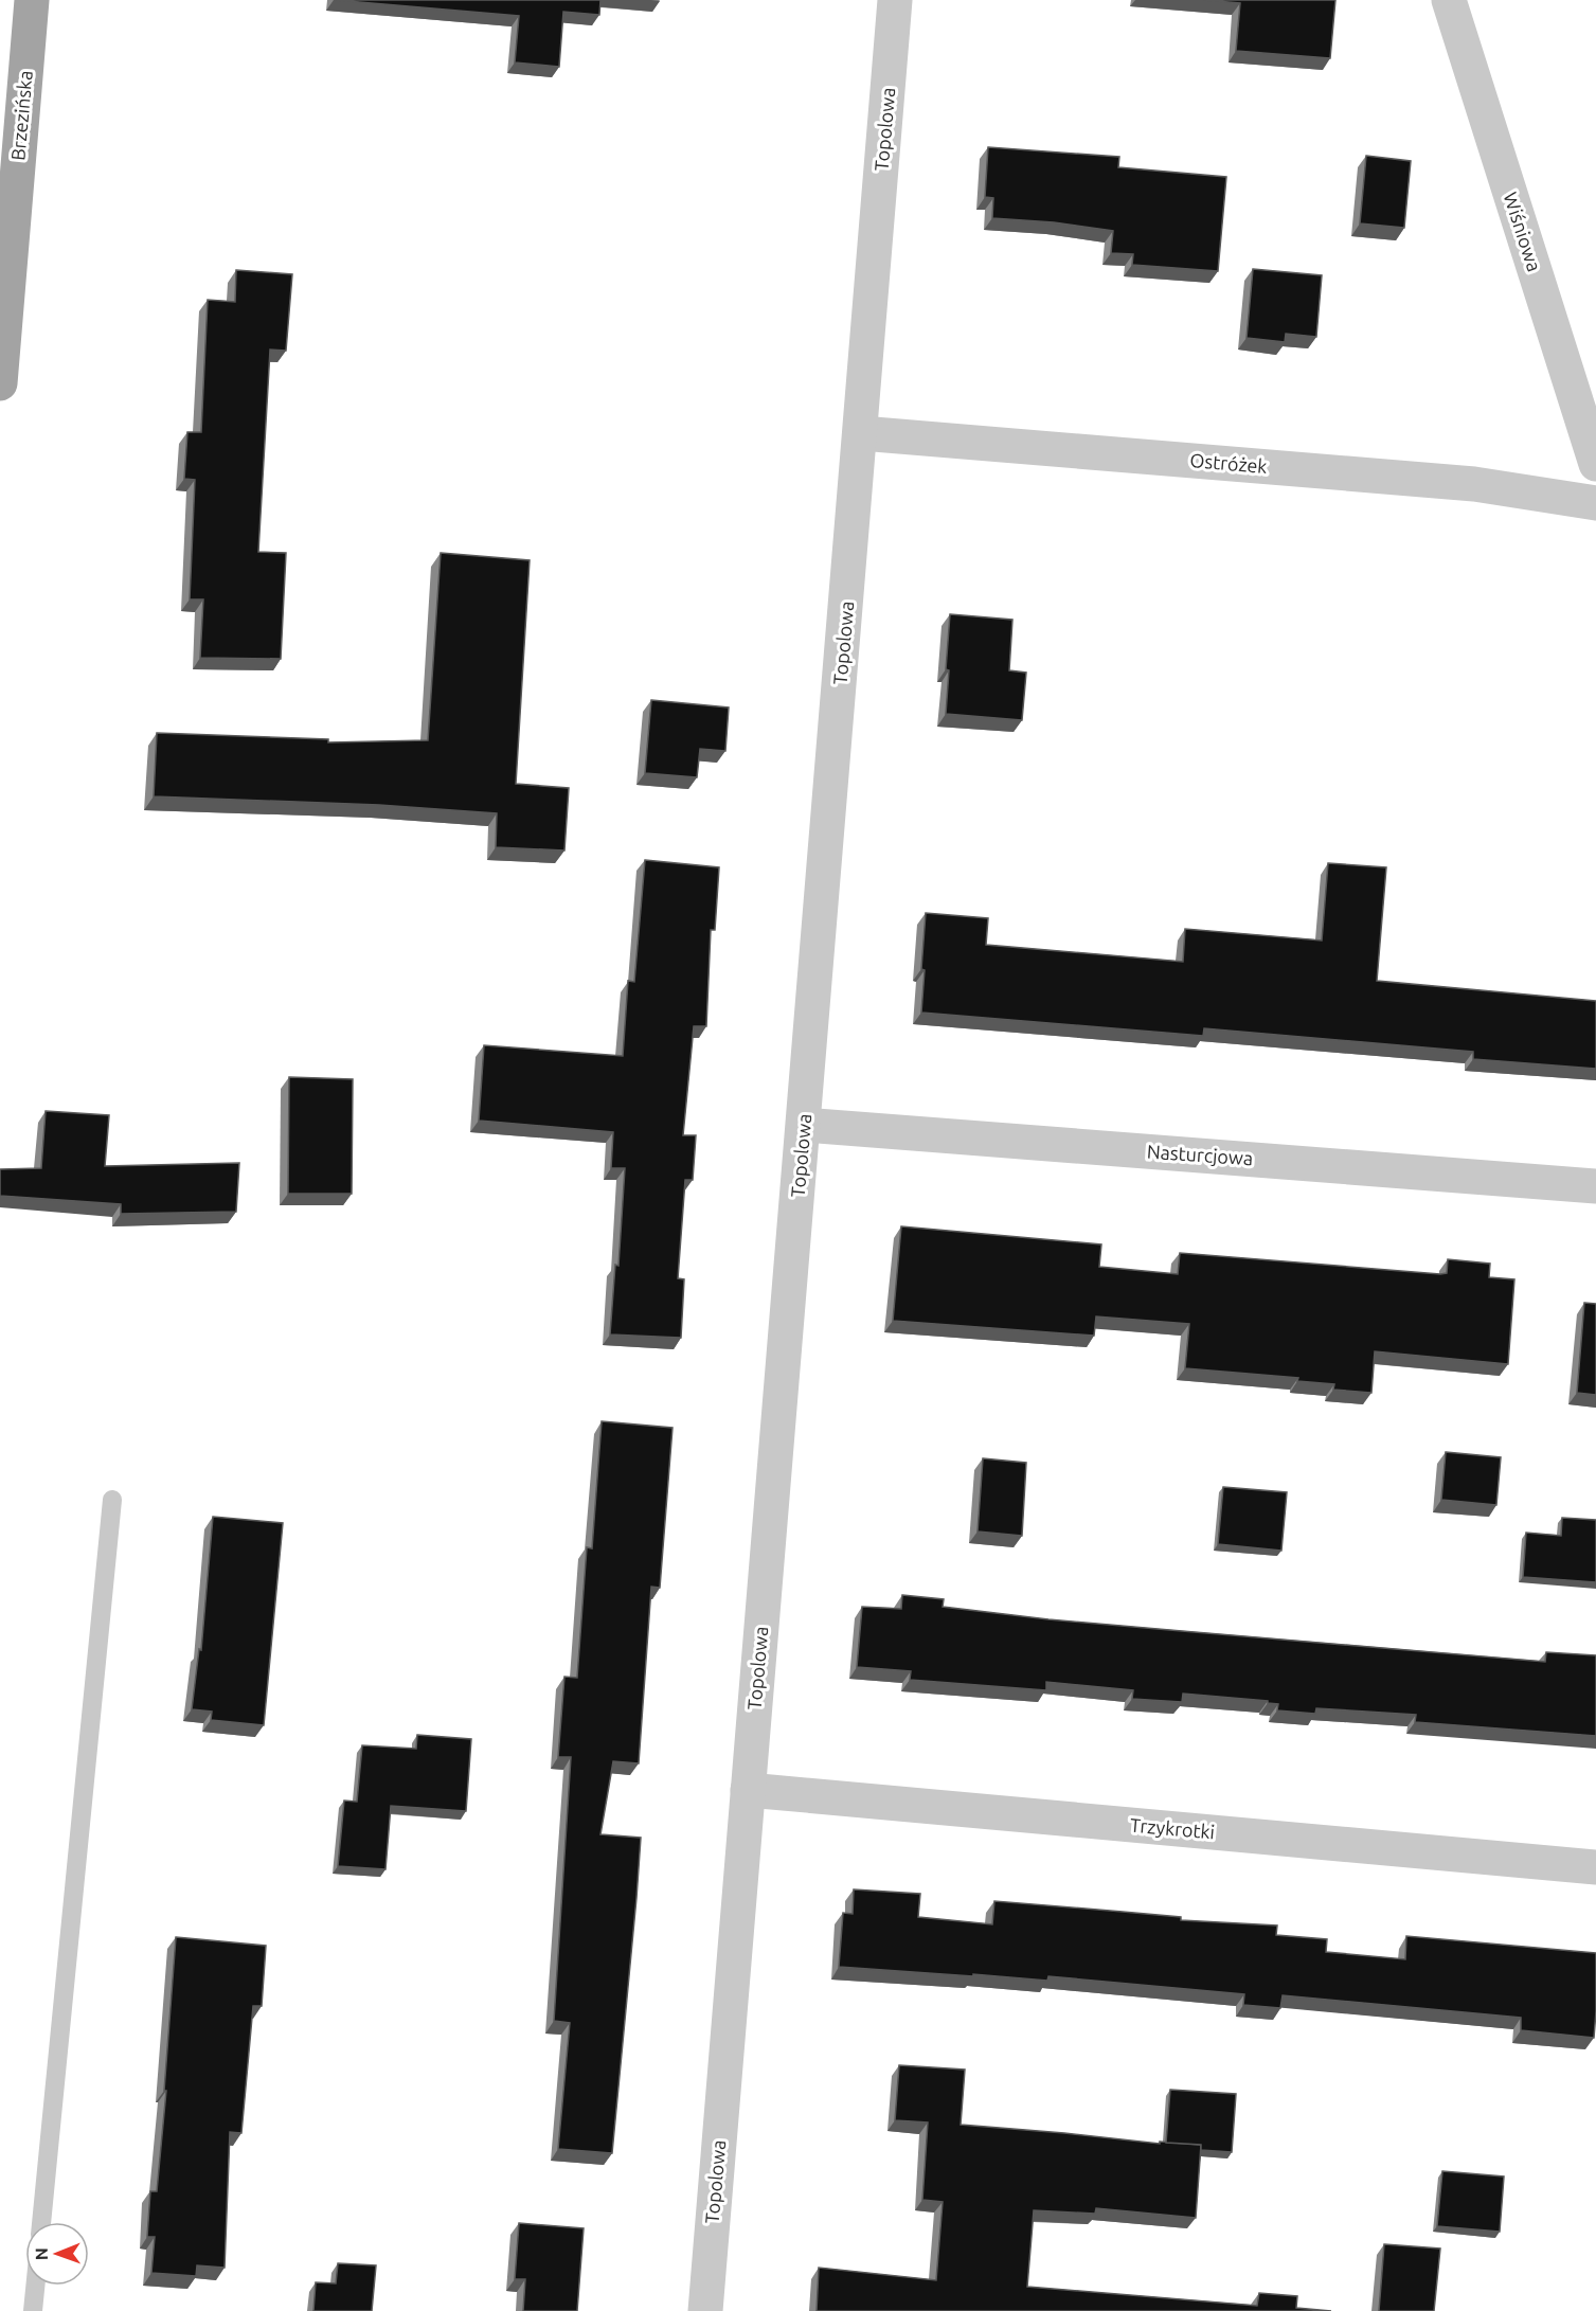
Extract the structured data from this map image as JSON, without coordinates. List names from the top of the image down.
{
  "streets": {
    "main road": ["Brzezińska"],
    "street": [
      "Topolowa",
      "Wiśniowa",
      "Ostróżek",
      "Nasturcjowa",
      "Trzykrotki"
    ]
  },
  "crossings": [
    ["Topolowa", "Ostróżek"],
    ["Topolowa", "Nasturcjowa"],
    ["Topolowa", "Trzykrotki"]
  ],
  "north": "left"
}
